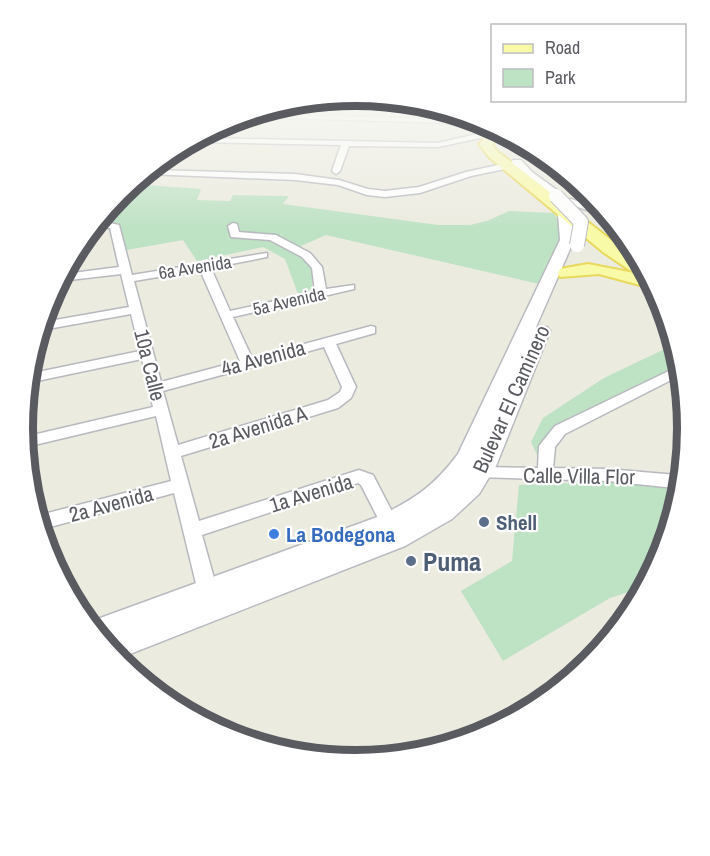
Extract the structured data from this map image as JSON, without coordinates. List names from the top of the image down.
{
  "streets": {
    "main road": ["Bulevar El Caminero"],
    "street": [
      "6a Avenida",
      "5a Avenida",
      "4a Avenida",
      "10a Calle",
      "2a Avenida A",
      "Calle Villa Flor",
      "1a Avenida",
      "2a Avenida"
    ]
  },
  "crossings": [
    ["6a Avenida", "10a Calle"],
    ["4a Avenida", "10a Calle"],
    ["4a Avenida", "2a Avenida A"],
    ["10a Calle", "2a Avenida A"],
    ["10a Calle", "1a Avenida"],
    ["10a Calle", "2a Avenida"],
    ["Bulevar El Caminero", "Calle Villa Flor"],
    ["Bulevar El Caminero", "1a Avenida"]
  ],
  "places": ["Shell", "La Bodegona", "Puma"],
  "legend": ["Road", "Park"]
}
